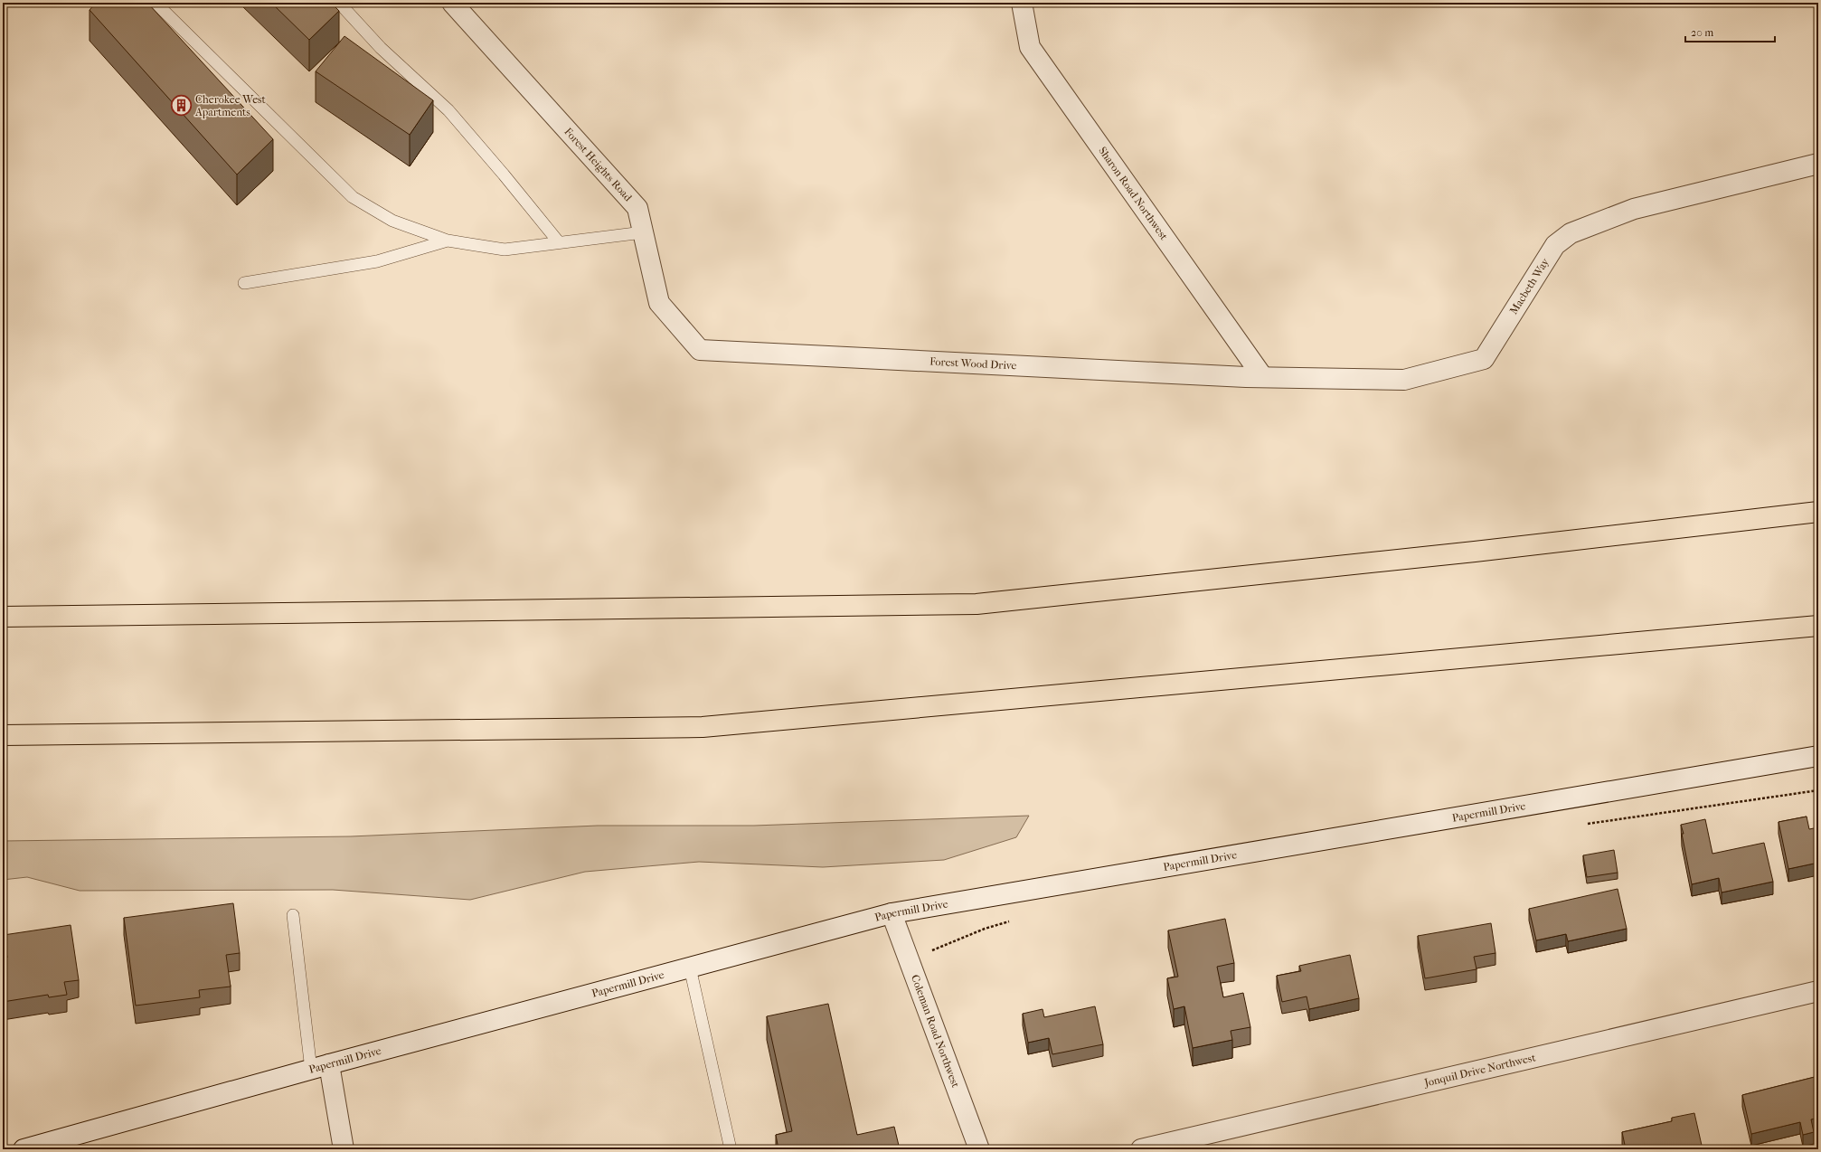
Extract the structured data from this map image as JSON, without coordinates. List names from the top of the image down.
{
  "streets": {
    "street": [
      "Forest Heights Road",
      "Sharon Road Northwest",
      "Macbeth Way",
      "Forest Wood Drive",
      "Papermill Drive",
      "Coleman Road Northwest",
      "Jonquil Drive Northwest"
    ]
  },
  "crossings": [
    ["Forest Heights Road", "Forest Wood Drive"],
    ["Sharon Road Northwest", "Macbeth Way"],
    ["Sharon Road Northwest", "Forest Wood Drive"],
    ["Macbeth Way", "Forest Wood Drive"],
    ["Papermill Drive", "Coleman Road Northwest"]
  ],
  "places": {
    "building": ["Cherokee West Apartments"]
  },
  "scale_bar": "20 m"
}
